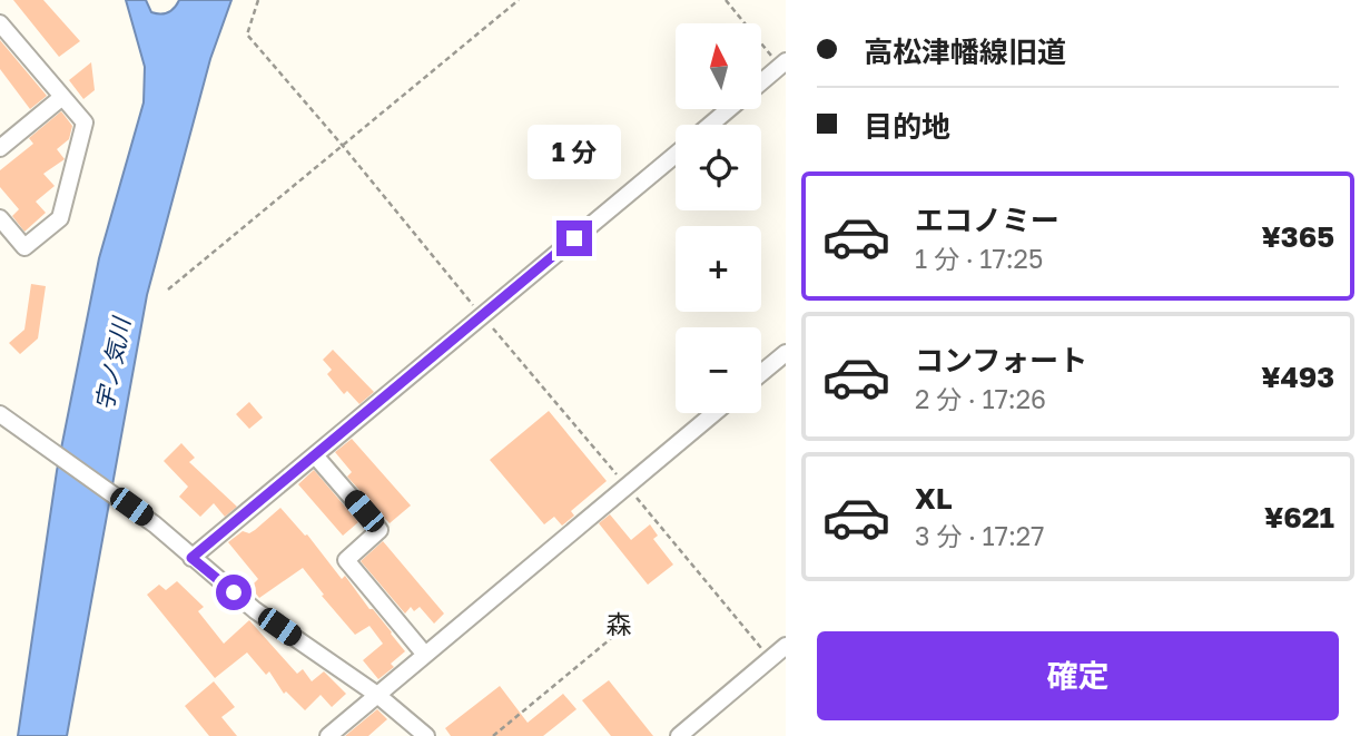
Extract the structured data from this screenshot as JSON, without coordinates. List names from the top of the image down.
{
  "districts": ["森"],
  "water": ["宇ノ気川"],
  "north": "top",
  "page": {
    "banner": ["高松津幡線旧道", "目的地"],
    "map_buttons": ["+", "−"],
    "bubble": "1 分",
    "list": [
      {
        "name": "エコノミー",
        "note": "1 分 · 17:25",
        "value": "¥365"
      },
      {
        "name": "コンフォート",
        "note": "2 分 · 17:26",
        "value": "¥493"
      },
      {
        "name": "XL",
        "note": "3 分 · 17:27",
        "value": "¥621"
      }
    ],
    "buttons": "確定"
  }
}
